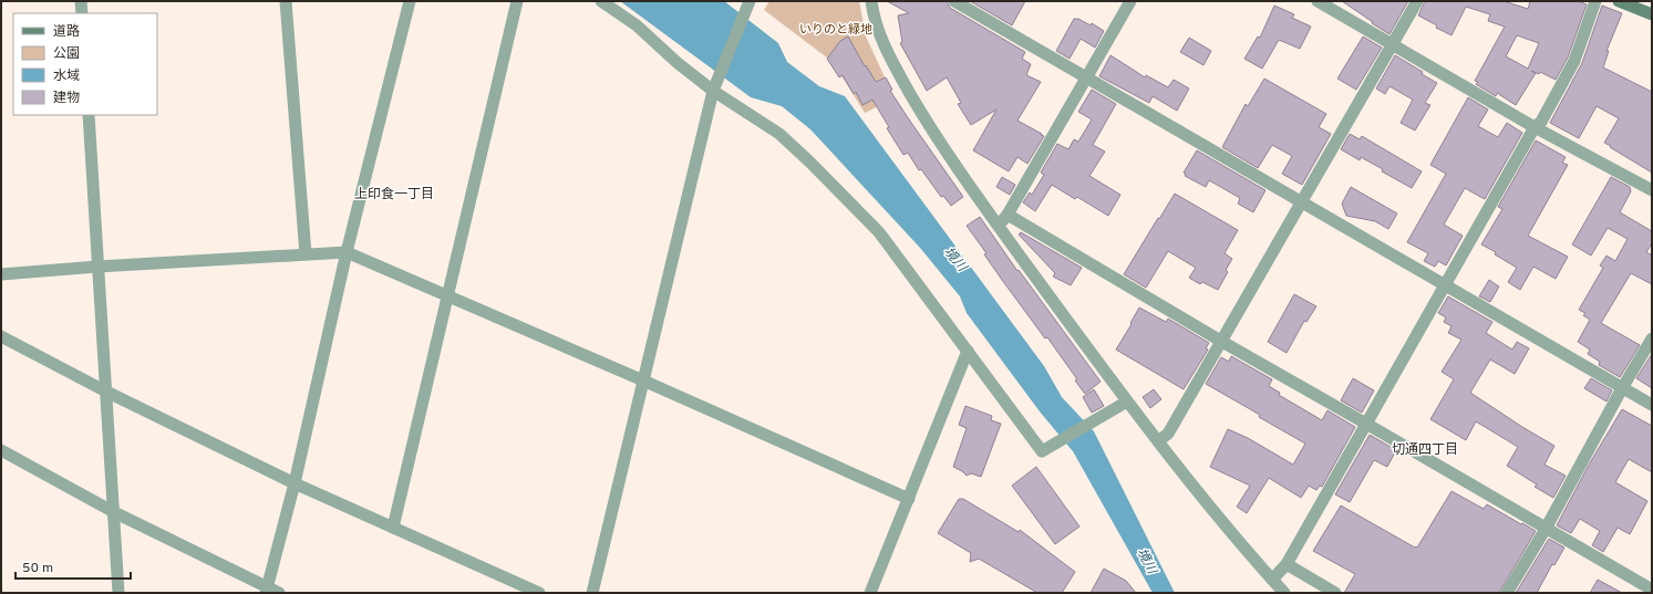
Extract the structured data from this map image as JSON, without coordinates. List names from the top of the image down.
{
  "districts": ["上印食一丁目", "切通四丁目"],
  "water": ["境川"],
  "parks": ["いりのと緑地"],
  "legend": [
    "道路",
    "公園",
    "水域",
    "建物"
  ],
  "scale_bar": "50 m"
}
